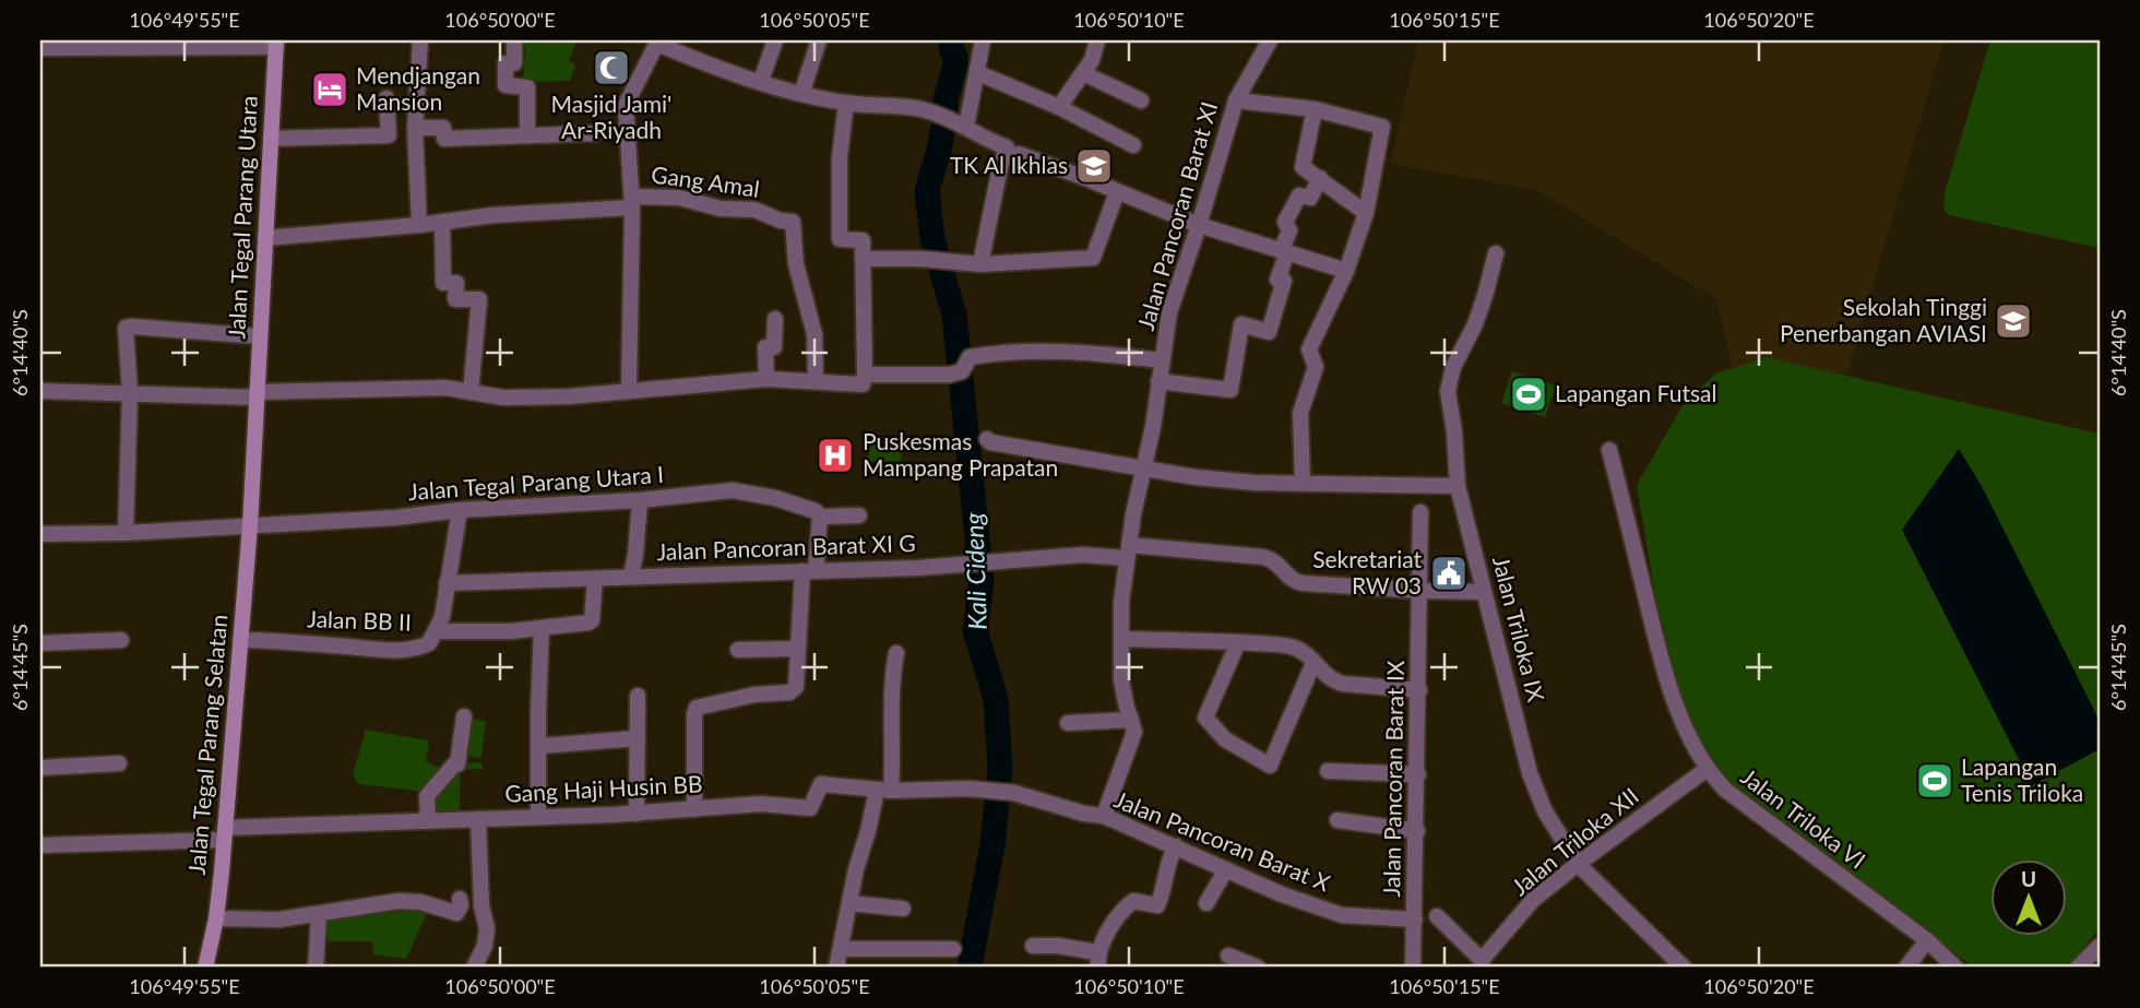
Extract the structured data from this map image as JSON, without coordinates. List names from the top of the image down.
{
  "streets": {
    "street": [
      "Gang Amal",
      "Jalan Pancoran Barat XI",
      "Jalan Tegal Parang Utara",
      "Jalan Tegal Parang Utara I",
      "Jalan Pancoran Barat XI G",
      "Jalan BB II",
      "Jalan Triloka IX",
      "Jalan Tegal Parang Selatan",
      "Jalan Pancoran Barat IX",
      "Gang Haji Husin BB",
      "Jalan Triloka VI",
      "Jalan Pancoran Barat X",
      "Jalan Triloka XII"
    ]
  },
  "crossings": [
    ["Jalan Pancoran Barat XI", "Jalan Pancoran Barat XI G"],
    ["Jalan Pancoran Barat XI", "Jalan Pancoran Barat X"],
    ["Jalan Tegal Parang Utara", "Jalan Tegal Parang Utara I"],
    ["Jalan Tegal Parang Utara", "Jalan Tegal Parang Selatan"],
    ["Jalan Tegal Parang Utara I", "Jalan BB II"],
    ["Jalan Tegal Parang Utara I", "Jalan Tegal Parang Selatan"],
    ["Jalan Pancoran Barat XI G", "Jalan BB II"],
    ["Jalan Pancoran Barat XI G", "Jalan Triloka IX"],
    ["Jalan Pancoran Barat XI G", "Jalan Pancoran Barat IX"],
    ["Jalan BB II", "Jalan Tegal Parang Selatan"],
    ["Jalan Triloka IX", "Jalan Triloka XII"],
    ["Jalan Tegal Parang Selatan", "Gang Haji Husin BB"],
    ["Jalan Pancoran Barat IX", "Jalan Pancoran Barat X"],
    ["Gang Haji Husin BB", "Jalan Pancoran Barat X"],
    ["Jalan Triloka VI", "Jalan Triloka XII"]
  ],
  "water": ["Kali Cideng"],
  "places": {
    "mosque": ["Masjid Jami' Ar-Riyadh"],
    "hotel": ["Mendjangan Mansion"],
    "school or university": ["TK Al Ikhlas", "Sekolah Tinggi Penerbangan AVIASI"],
    "sports": ["Lapangan Futsal", "Lapangan Tenis Triloka"],
    "hospital": ["Puskesmas Mampang Prapatan"],
    "public building": ["Sekretariat RW 03"]
  },
  "north": "top",
  "coordinates": [
    "106°49'55\"E",
    "106°50'00\"E",
    "106°50'05\"E",
    "106°50'10\"E",
    "106°50'15\"E",
    "106°50'20\"E",
    "6°14'40\"S",
    "6°14'45\"S"
  ]
}
